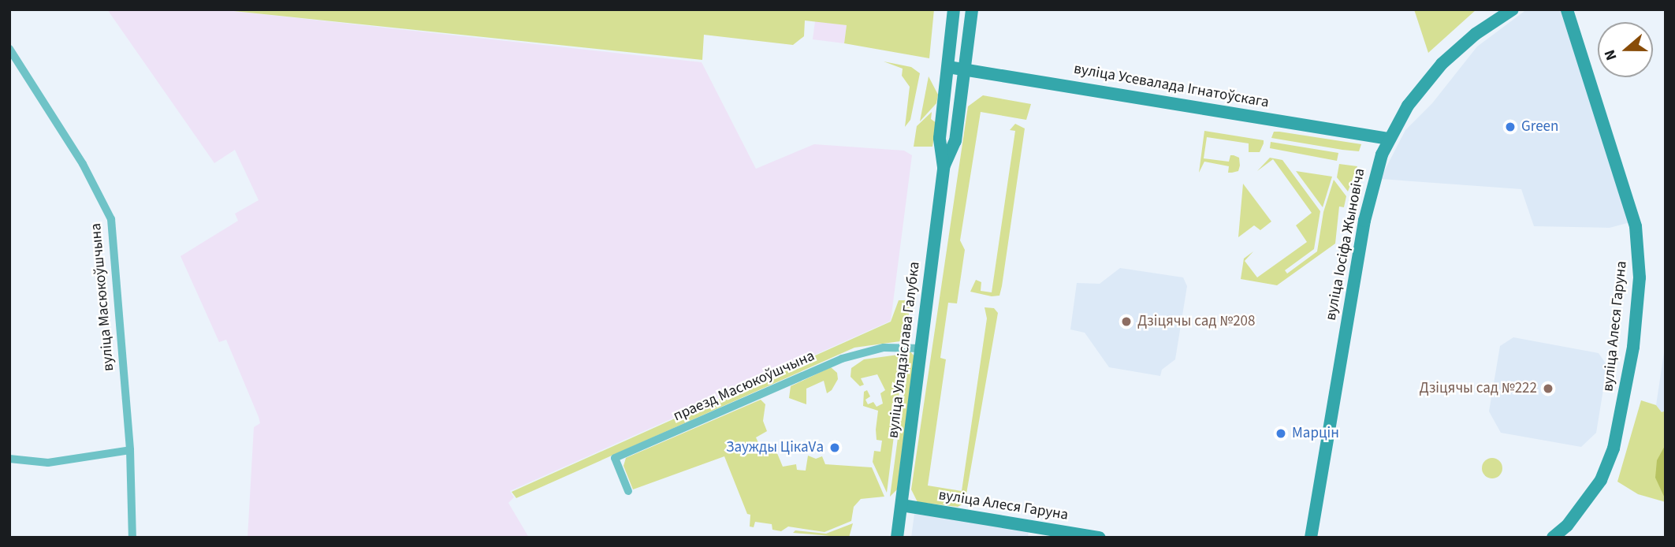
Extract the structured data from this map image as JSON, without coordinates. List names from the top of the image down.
{
  "streets": {
    "main road": [
      "вуліца Усевалада Ігнатоўскага",
      "вуліца Іосіфа Жыновіча",
      "вуліца Алеся Гаруна",
      "вуліца Уладзіслава Галубка"
    ],
    "street": ["вуліца Масюкоўшчына", "праезд Масюкоўшчына"]
  },
  "crossings": [
    ["вуліца Усевалада Ігнатоўскага", "вуліца Іосіфа Жыновіча"],
    ["вуліца Усевалада Ігнатоўскага", "вуліца Уладзіслава Галубка"],
    ["вуліца Алеся Гаруна", "вуліца Уладзіслава Галубка"],
    ["вуліца Уладзіслава Галубка", "праезд Масюкоўшчына"]
  ],
  "places": [
    "Green",
    "Дзіцячы сад №208",
    "Дзіцячы сад №222",
    "Марцін",
    "Заужды ЦікаVа"
  ],
  "north": "left"
}
